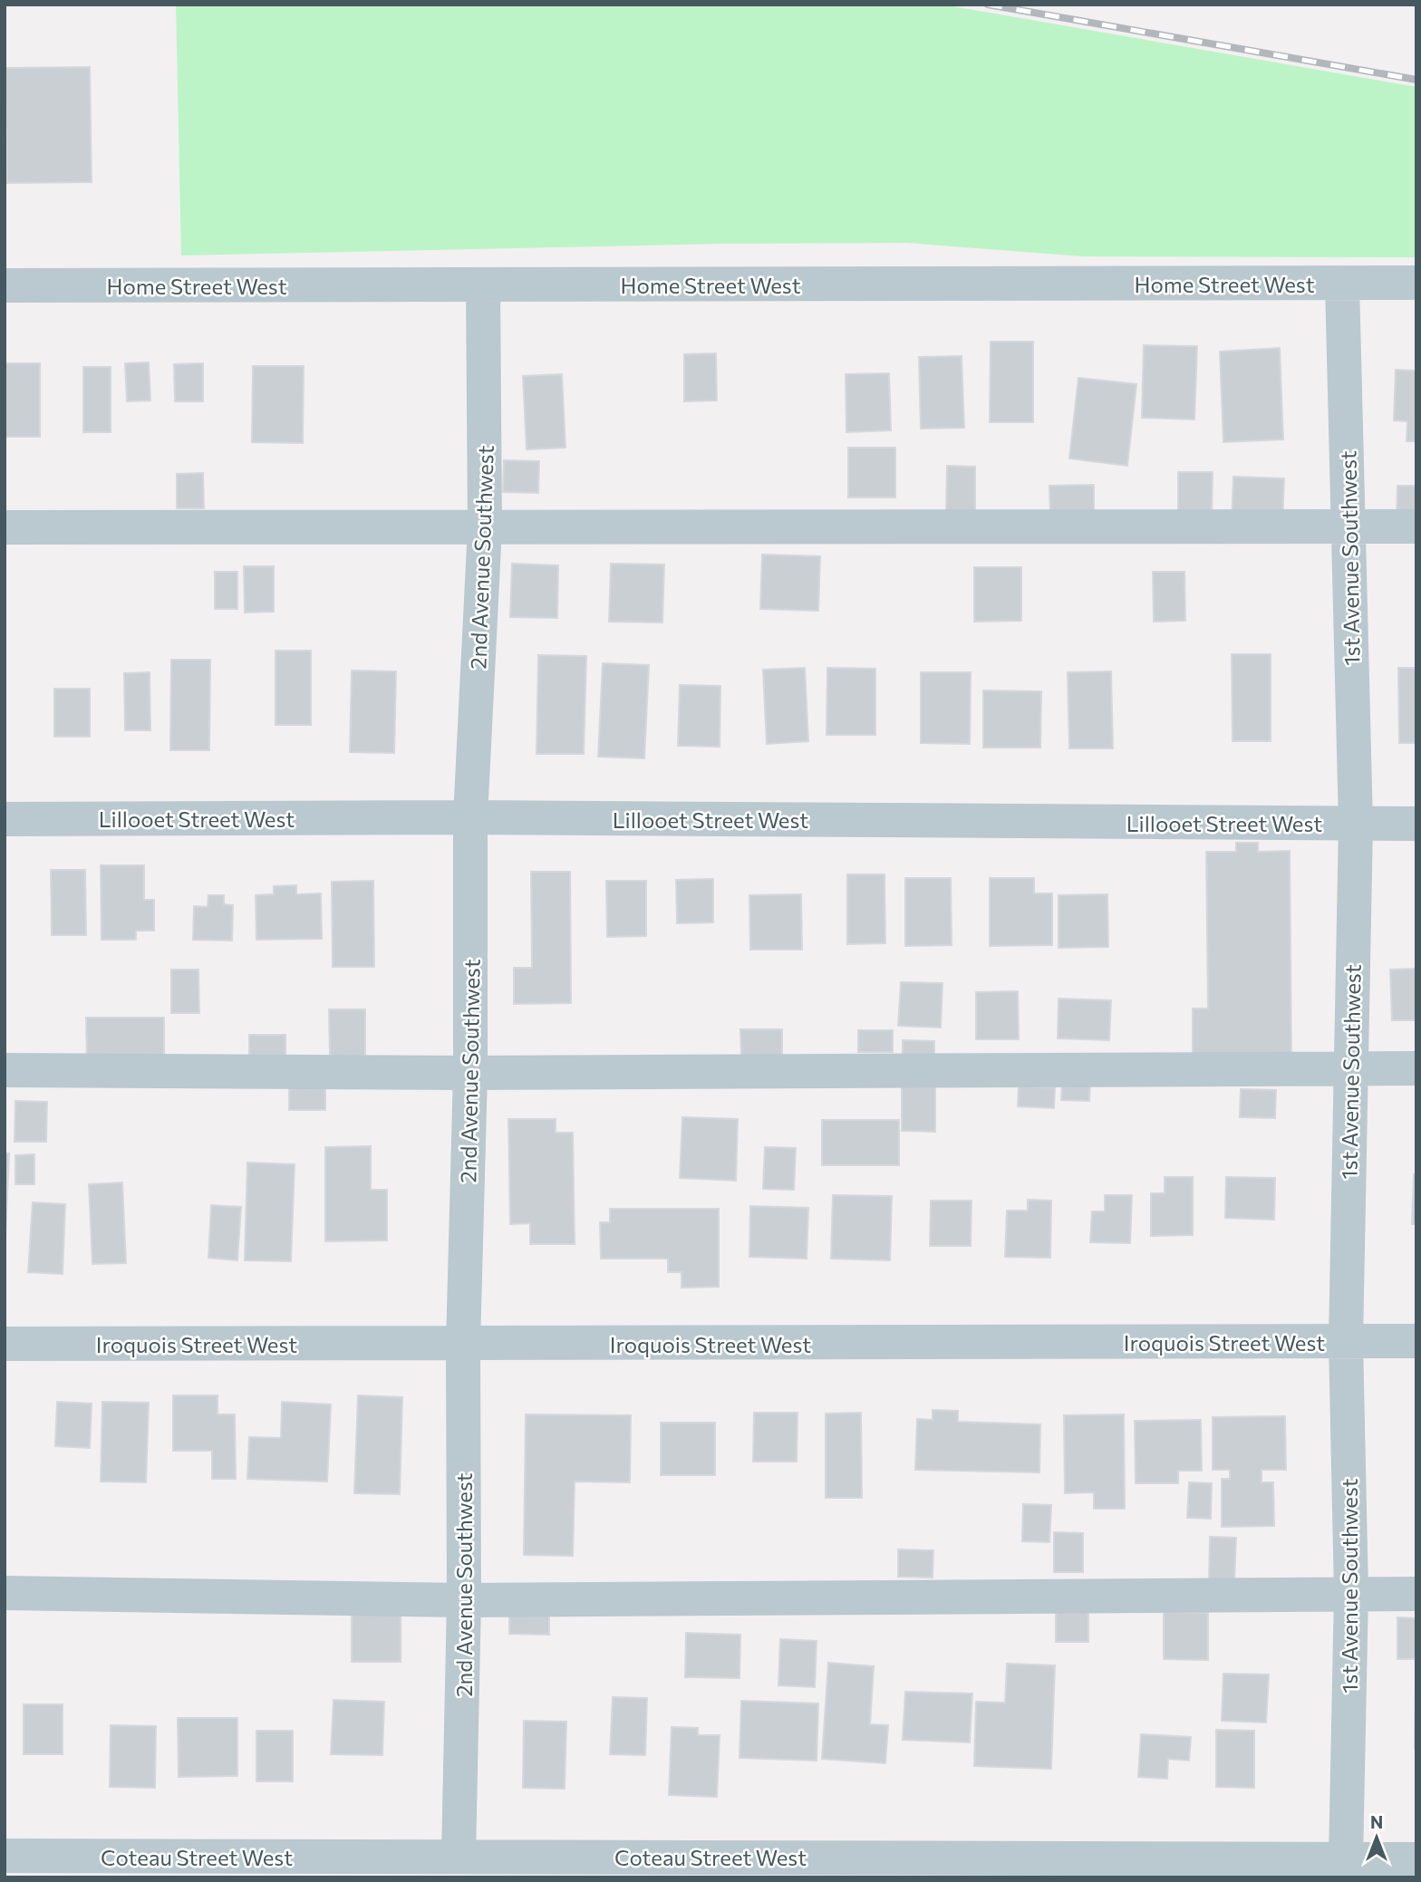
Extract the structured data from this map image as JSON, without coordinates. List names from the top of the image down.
{
  "streets": {
    "street": [
      "Home Street West",
      "2nd Avenue Southwest",
      "1st Avenue Southwest",
      "Lillooet Street West",
      "Iroquois Street West",
      "Coteau Street West"
    ]
  },
  "crossings": [
    ["Home Street West", "2nd Avenue Southwest"],
    ["Home Street West", "1st Avenue Southwest"],
    ["2nd Avenue Southwest", "Lillooet Street West"],
    ["2nd Avenue Southwest", "Iroquois Street West"],
    ["2nd Avenue Southwest", "Coteau Street West"],
    ["1st Avenue Southwest", "Lillooet Street West"],
    ["1st Avenue Southwest", "Iroquois Street West"],
    ["1st Avenue Southwest", "Coteau Street West"]
  ],
  "north": "top"
}
